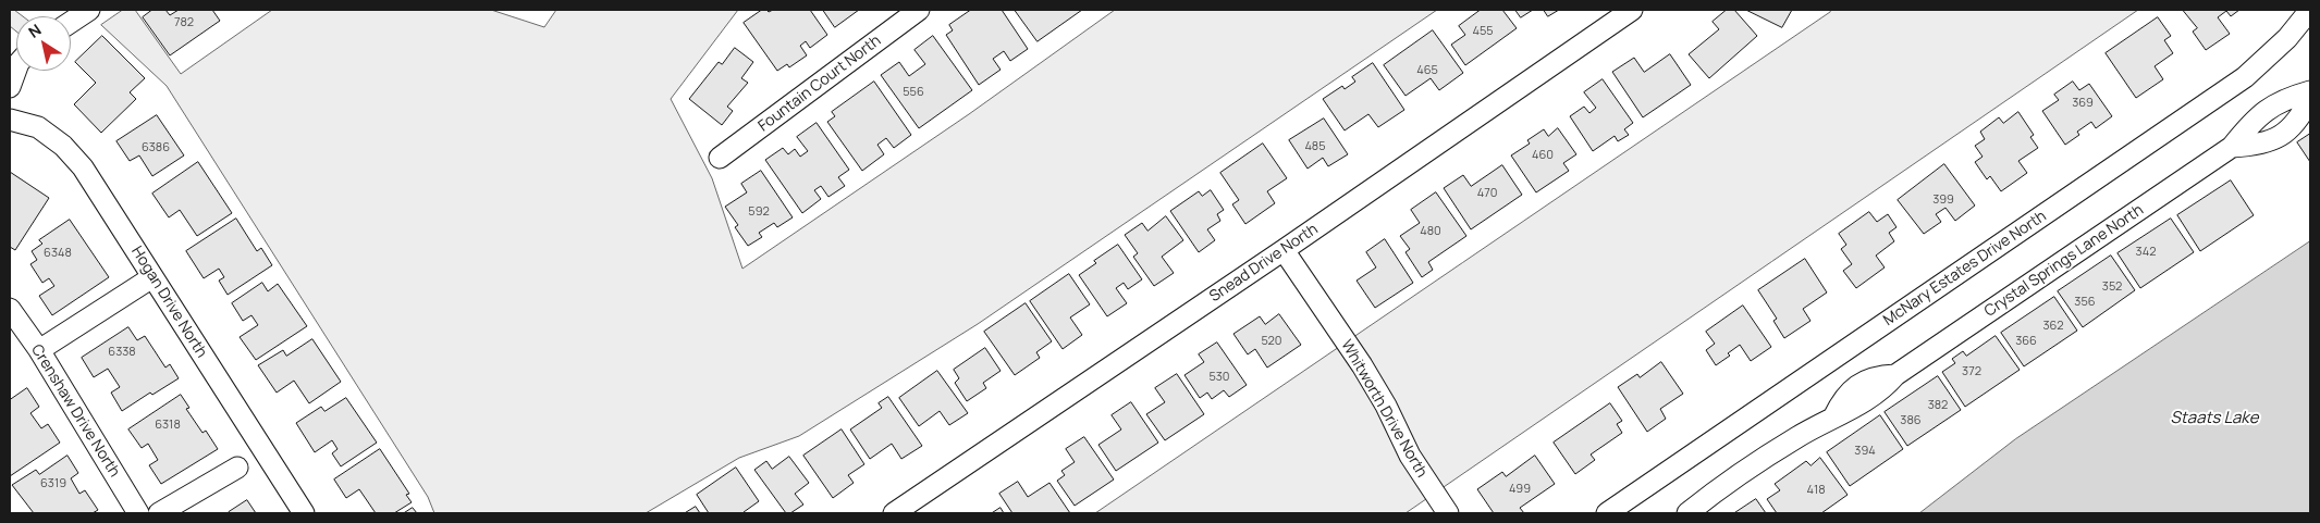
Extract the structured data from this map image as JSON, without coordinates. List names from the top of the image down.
{
  "streets": {
    "street": [
      "Fountain Court North",
      "Crystal Springs Lane North",
      "Snead Drive North",
      "McNary Estates Drive North",
      "Hogan Drive North",
      "Whitworth Drive North",
      "Crenshaw Drive North"
    ]
  },
  "crossings": [
    ["Snead Drive North", "Whitworth Drive North"]
  ],
  "water": ["Staats Lake"],
  "house_numbers": [
    "782",
    "455",
    "465",
    "556",
    "369",
    "485",
    "6386",
    "460",
    "470",
    "399",
    "592",
    "480",
    "342",
    "6348",
    "352",
    "356",
    "362",
    "520",
    "366",
    "6338",
    "372",
    "530",
    "382",
    "386",
    "6318",
    "394",
    "6319",
    "499",
    "418"
  ],
  "north": "top left"
}
